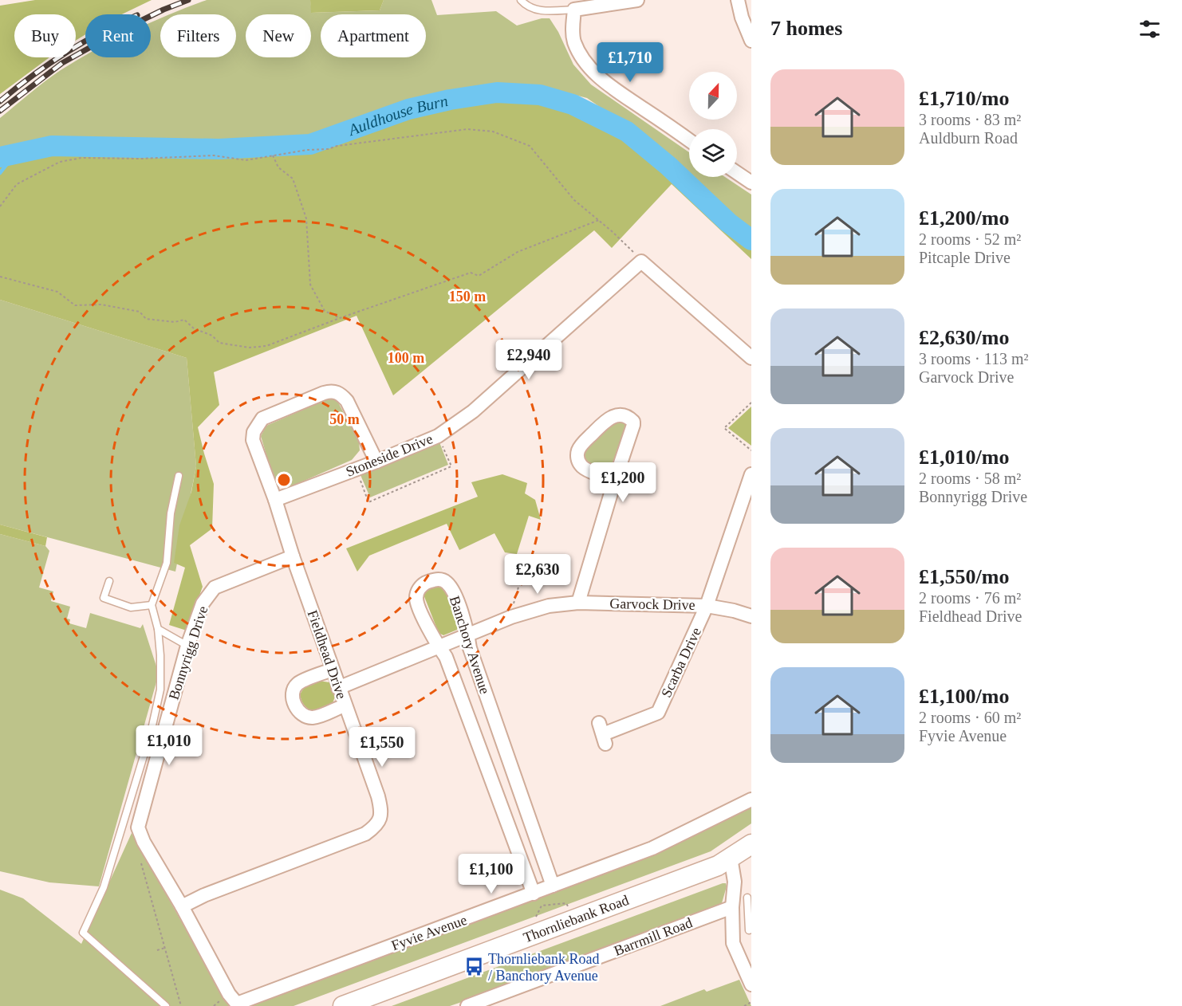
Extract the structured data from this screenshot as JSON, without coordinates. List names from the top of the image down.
{
  "streets": {
    "main road": ["Thornliebank Road"],
    "street": [
      "Stoneside Drive",
      "Garvock Drive",
      "Banchory Avenue",
      "Bonnyrigg Drive",
      "Fieldhead Drive",
      "Scarba Drive",
      "Fyvie Avenue",
      "Barrmill Road"
    ]
  },
  "crossings": [
    ["Stoneside Drive", "Fieldhead Drive"],
    ["Garvock Drive", "Banchory Avenue"],
    ["Garvock Drive", "Fieldhead Drive"],
    ["Garvock Drive", "Scarba Drive"],
    ["Banchory Avenue", "Fyvie Avenue"],
    ["Bonnyrigg Drive", "Fieldhead Drive"],
    ["Bonnyrigg Drive", "Fyvie Avenue"]
  ],
  "water": ["Auldhouse Burn"],
  "places": {
    "bus stop": ["Thornliebank Road / Banchory Avenue"]
  },
  "north": "top",
  "page": {
    "heading": "7 homes",
    "chip": [
      "Buy",
      "Rent",
      "Filters",
      "New",
      "Apartment"
    ],
    "price": [
      "£1,710",
      "£2,940",
      "£1,200",
      "£2,630",
      "£1,010",
      "£1,550",
      "£1,100"
    ],
    "list": [
      {
        "name": "£1,710/mo",
        "note": "3 rooms · 83 m² · Auldburn Road"
      },
      {
        "name": "£1,200/mo",
        "note": "2 rooms · 52 m² · Pitcaple Drive"
      },
      {
        "name": "£2,630/mo",
        "note": "3 rooms · 113 m² · Garvock Drive"
      },
      {
        "name": "£1,010/mo",
        "note": "2 rooms · 58 m² · Bonnyrigg Drive"
      },
      {
        "name": "£1,550/mo",
        "note": "2 rooms · 76 m² · Fieldhead Drive"
      },
      {
        "name": "£1,100/mo",
        "note": "2 rooms · 60 m² · Fyvie Avenue"
      }
    ]
  },
  "rings": ["150 m", "100 m", "50 m"]
}
